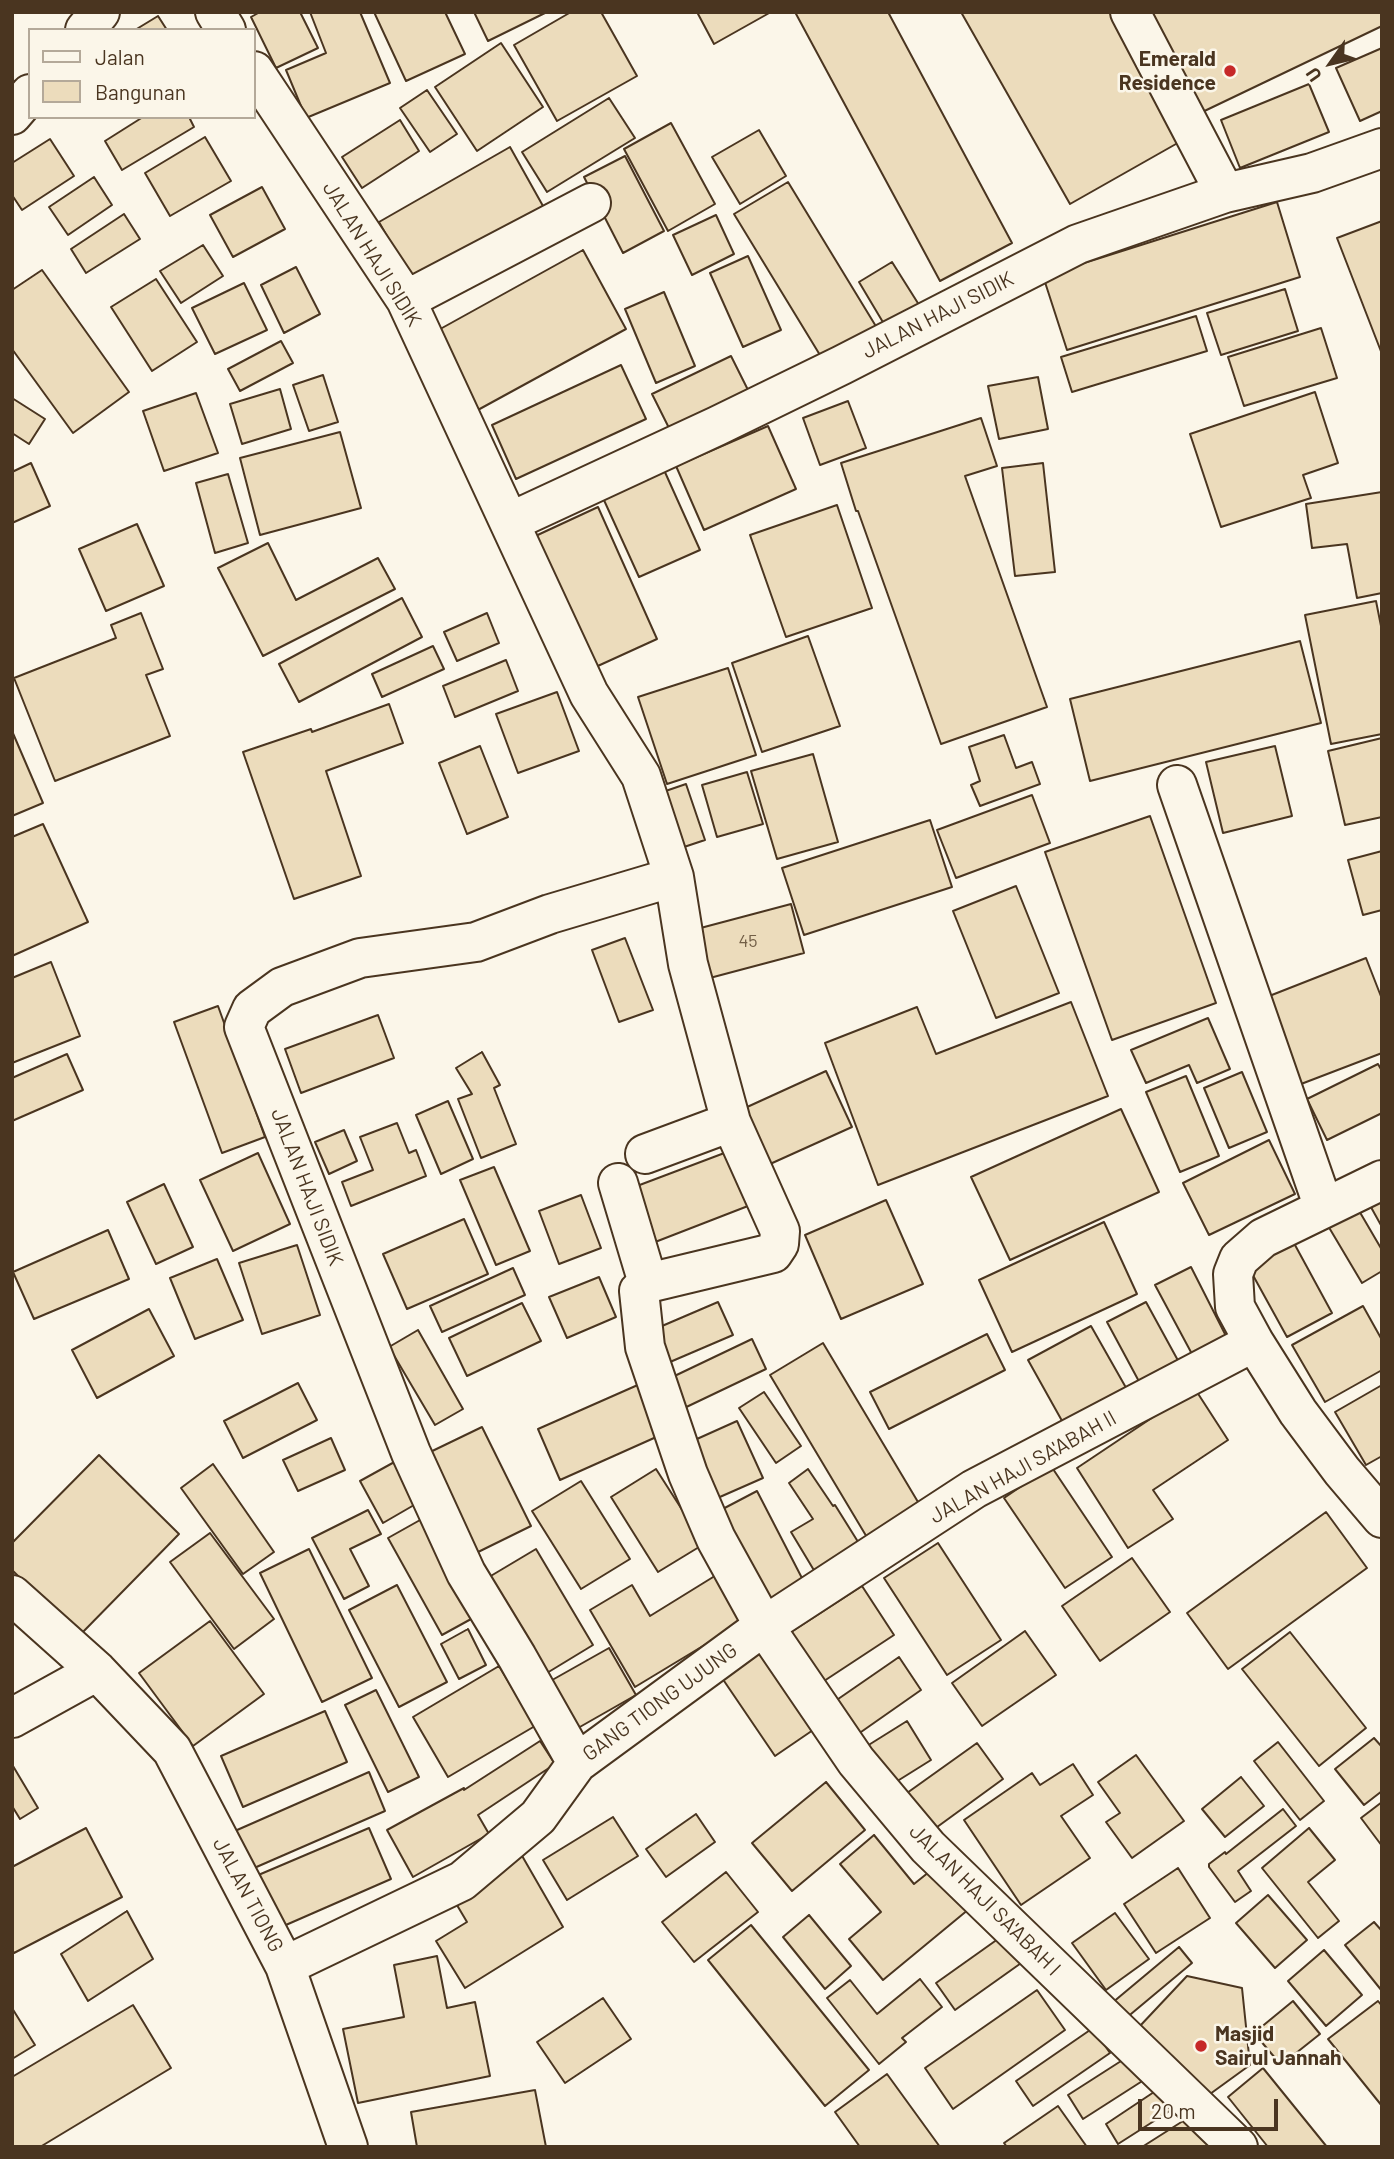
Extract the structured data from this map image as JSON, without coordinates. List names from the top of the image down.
{
  "streets": {
    "street": [
      "JALAN HAJI SIDIK",
      "JALAN HAJI SA'ABAH II",
      "GANG TIONG UJUNG",
      "JALAN TIONG",
      "JALAN HAJI SA'ABAH I"
    ]
  },
  "crossings": [
    ["JALAN HAJI SIDIK", "GANG TIONG UJUNG"],
    ["JALAN HAJI SA'ABAH II", "GANG TIONG UJUNG"],
    ["JALAN HAJI SA'ABAH II", "JALAN HAJI SA'ABAH I"],
    ["GANG TIONG UJUNG", "JALAN TIONG"],
    ["GANG TIONG UJUNG", "JALAN HAJI SA'ABAH I"]
  ],
  "places": ["Emerald Residence", "Masjid Sairul Jannah"],
  "house_numbers": ["45"],
  "legend": ["Jalan", "Bangunan"],
  "scale_bar": "20 m",
  "north": "bottom left"
}
